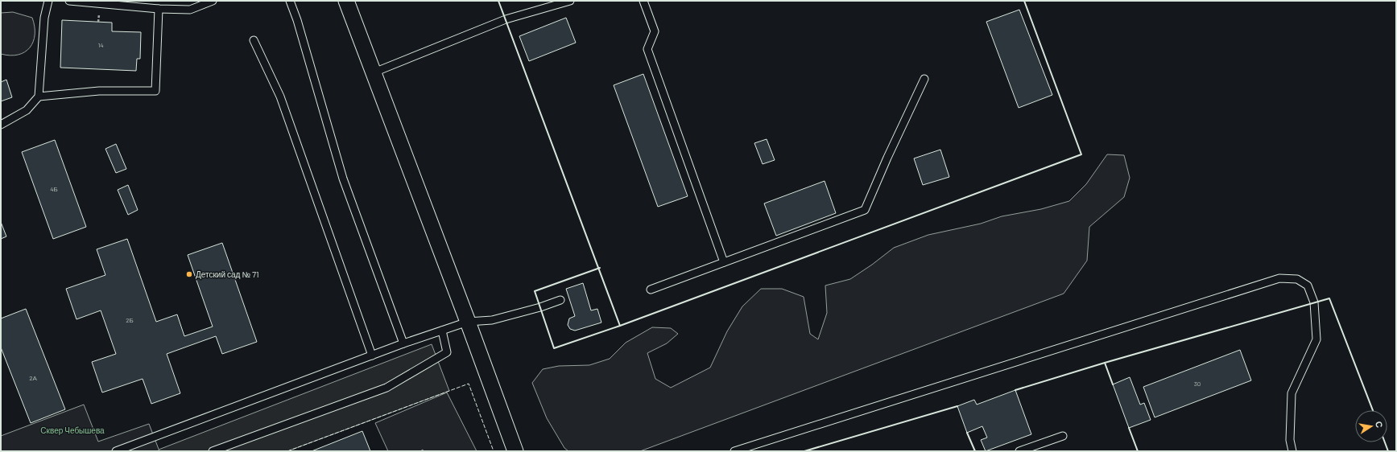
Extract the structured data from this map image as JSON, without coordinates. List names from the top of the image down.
{
  "parks": ["Сквер Чебышева"],
  "places": ["Детский сад № 71"],
  "house_numbers": [
    "14",
    "4Б",
    "2Б",
    "2А",
    "30"
  ],
  "north": "right"
}
